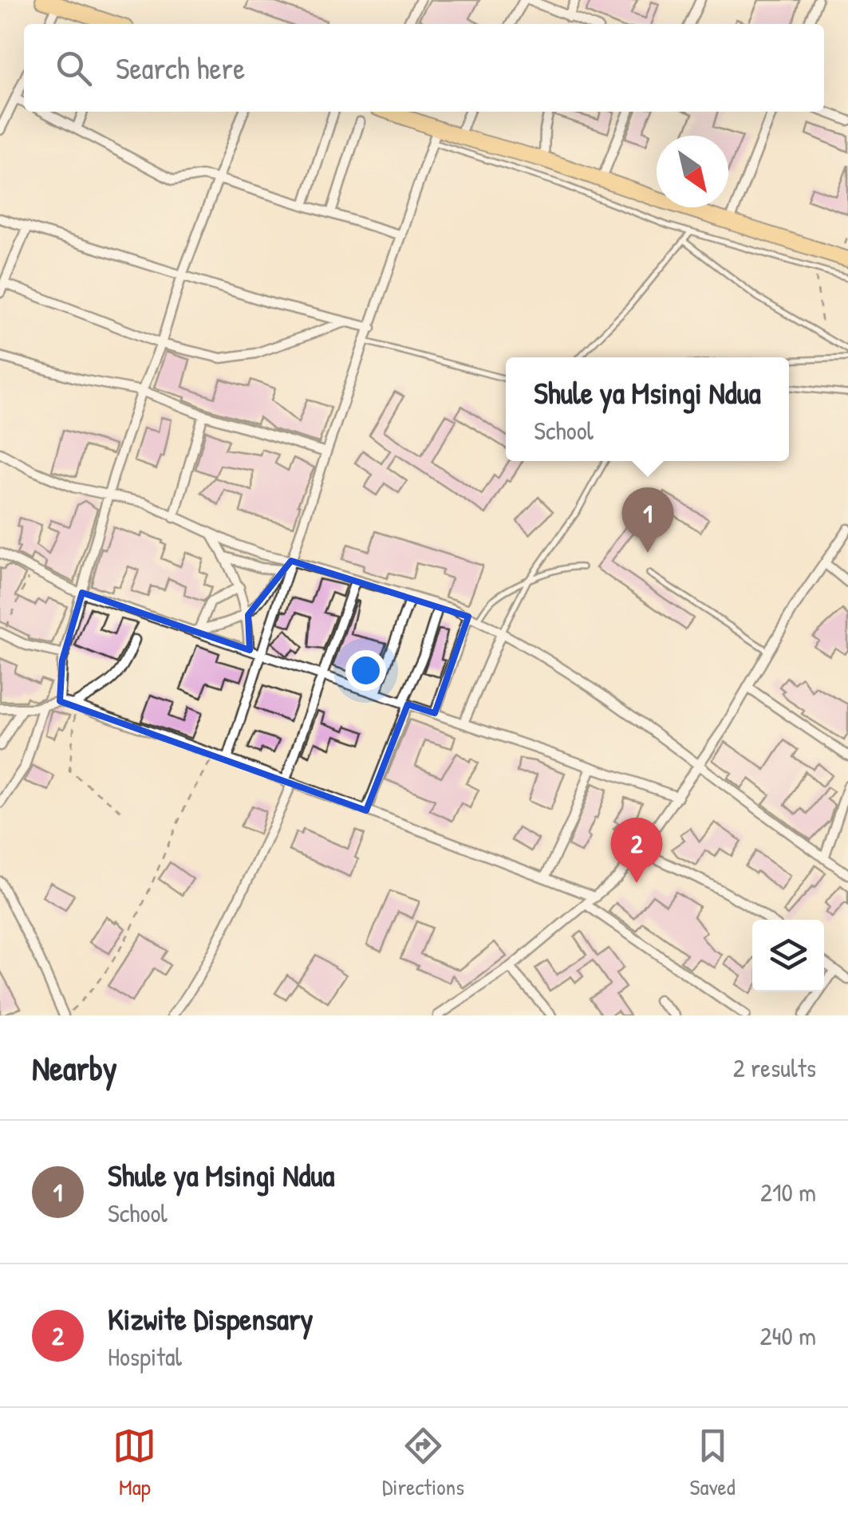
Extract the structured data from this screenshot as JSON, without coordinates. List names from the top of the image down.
{
  "north": "bottom right",
  "page": {
    "search": "Search here",
    "popup": ["Shule ya Msingi Ndua", "School"],
    "pins": ["1", "2"],
    "heading": ["Nearby", "2 results"],
    "list": [
      {
        "mark": "1",
        "name": "Shule ya Msingi Ndua",
        "note": "School",
        "value": "210 m"
      },
      {
        "mark": "2",
        "name": "Kizwite Dispensary",
        "note": "Hospital",
        "value": "240 m"
      }
    ],
    "nav": ["Map", "Directions", "Saved"]
  }
}
